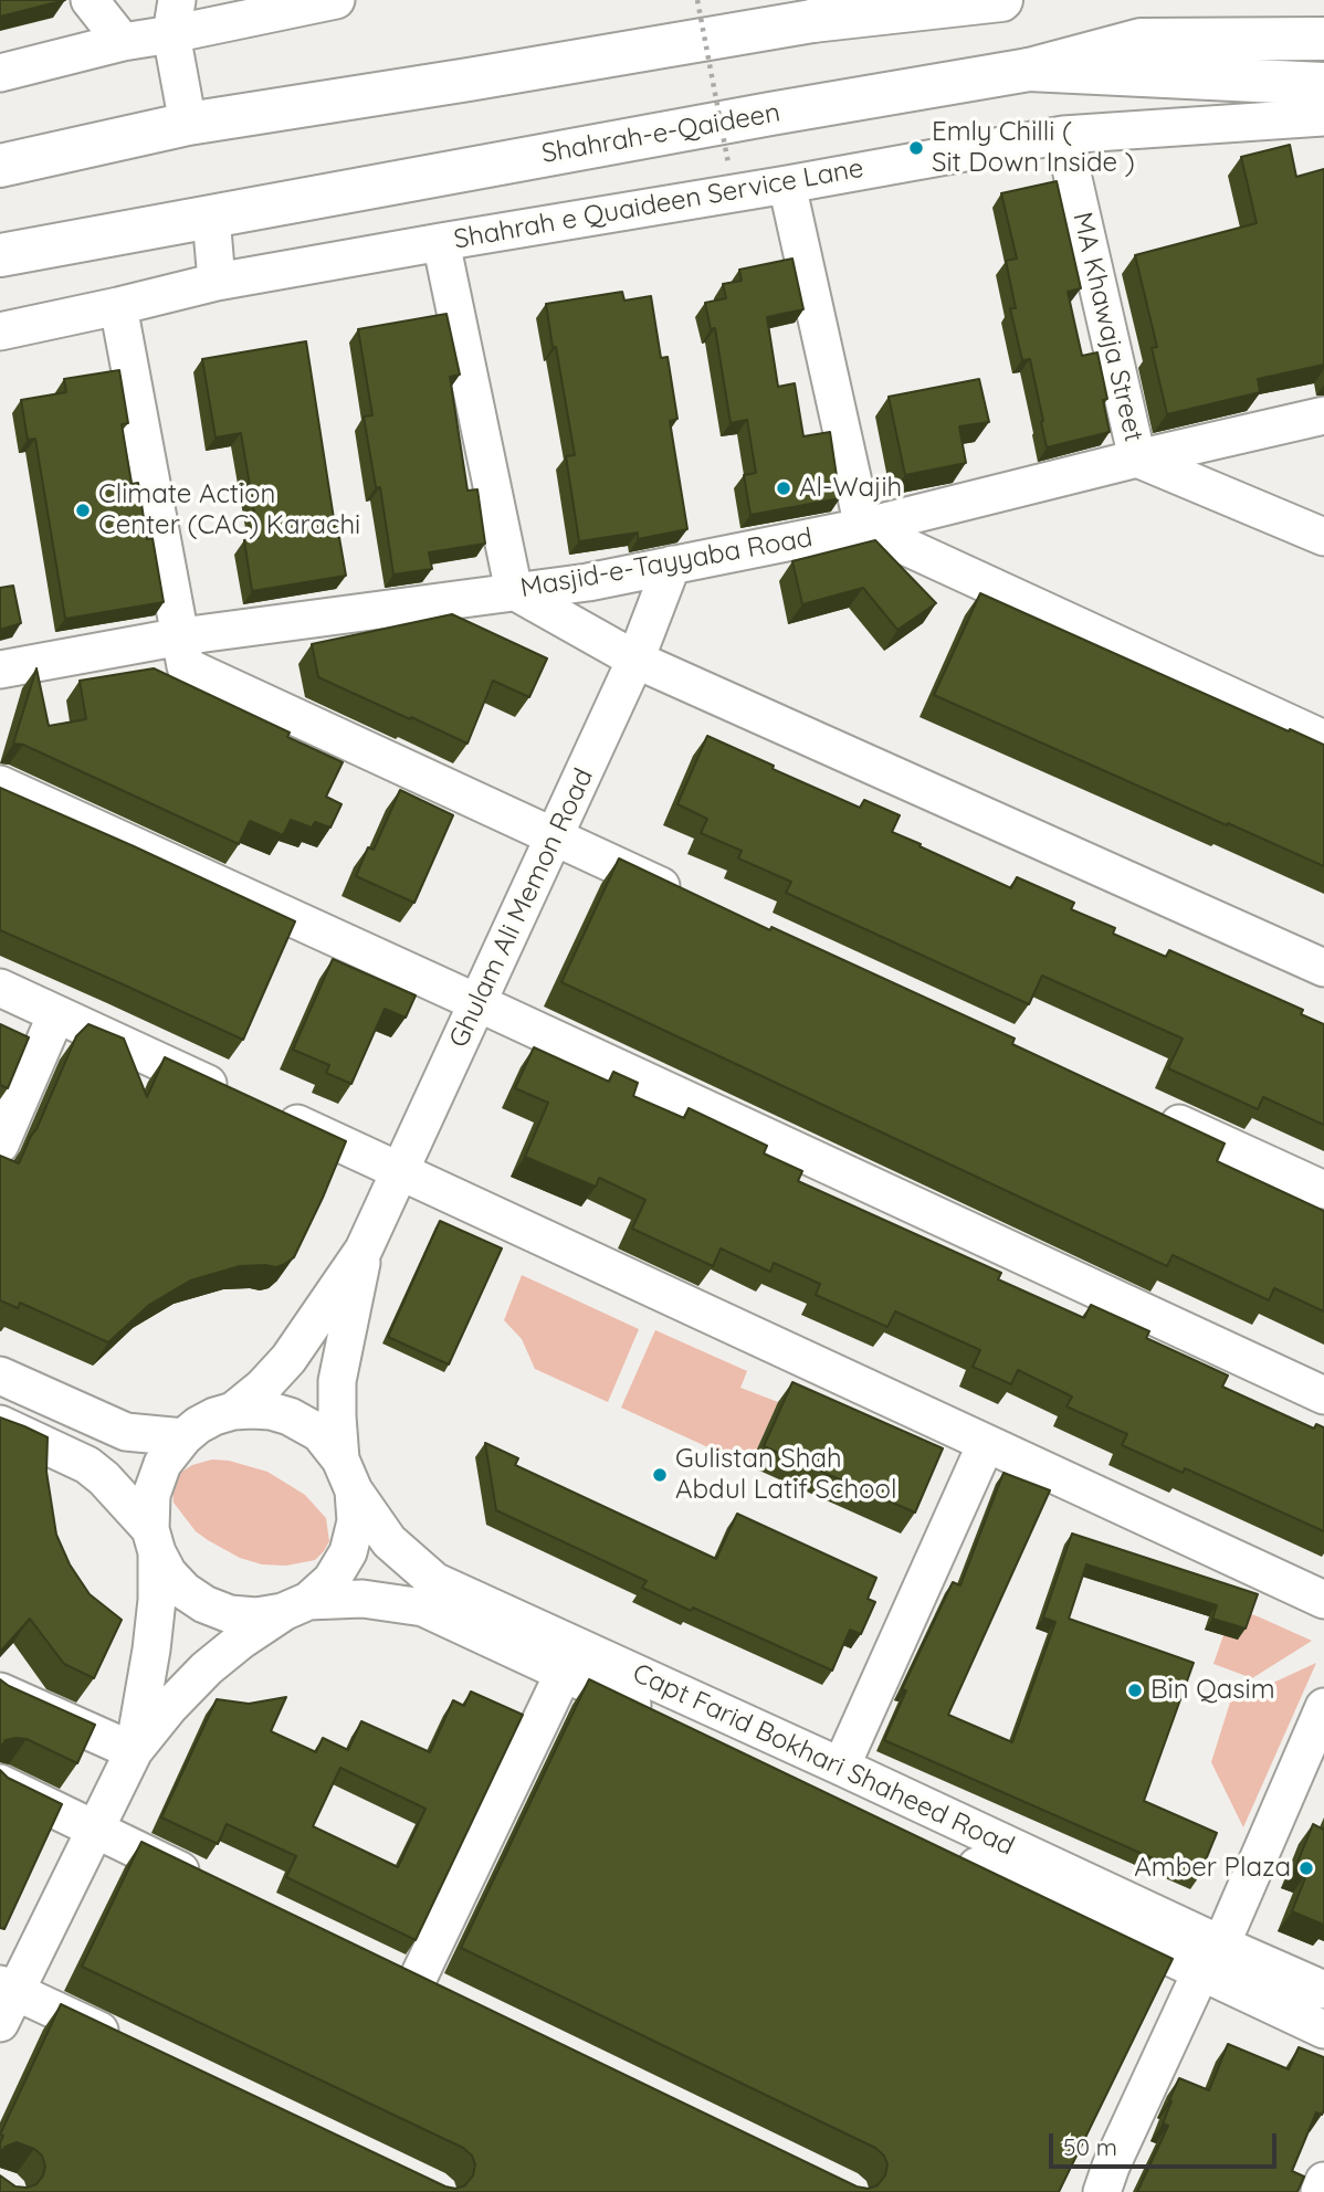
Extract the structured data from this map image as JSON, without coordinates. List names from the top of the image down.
{
  "streets": {
    "main road": ["Shahrah-e-Qaideen"],
    "street": [
      "Shahrah e Quaideen Service Lane",
      "MA Khawaja Street",
      "Masjid-e-Tayyaba Road",
      "Ghulam Ali Memon Road",
      "Capt Farid Bokhari Shaheed Road"
    ]
  },
  "crossings": [
    ["Shahrah e Quaideen Service Lane", "MA Khawaja Street"],
    ["MA Khawaja Street", "Masjid-e-Tayyaba Road"],
    ["Masjid-e-Tayyaba Road", "Ghulam Ali Memon Road"]
  ],
  "places": [
    "Emly Chilli ( Sit Down Inside )",
    "Al-Wajih",
    "Climate Action Center (CAC) Karachi",
    "Gulistan Shah Abdul Latif School",
    "Bin Qasim",
    "Amber Plaza"
  ],
  "scale_bar": "50 m"
}
